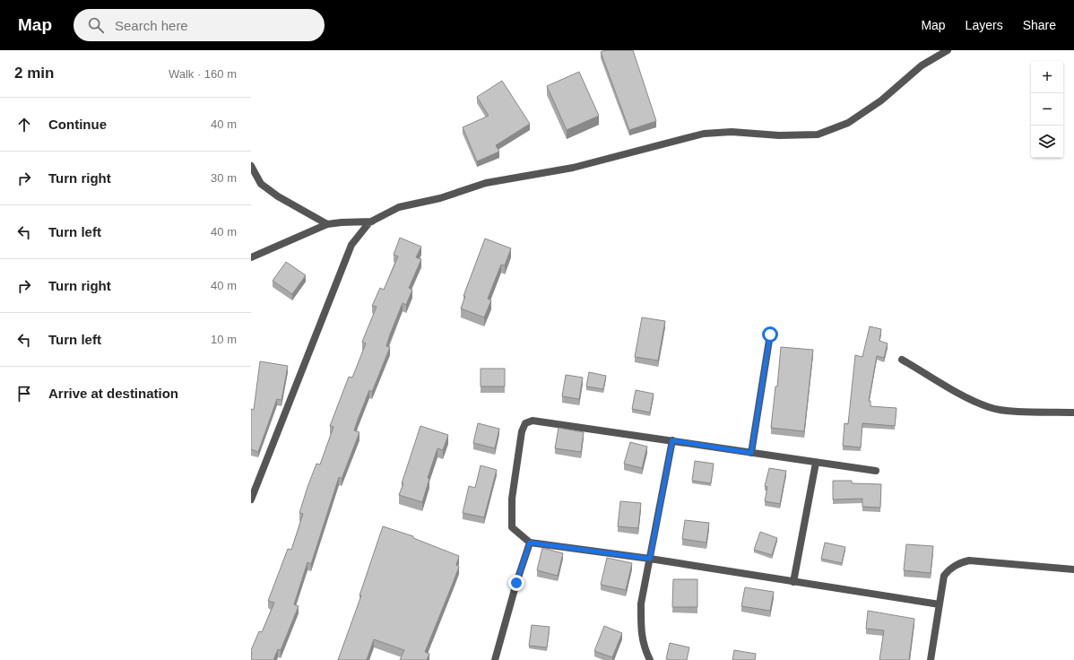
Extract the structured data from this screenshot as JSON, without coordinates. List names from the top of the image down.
{
  "page": {
    "header": "Map",
    "search": "Search here",
    "nav": ["Map", "Layers", "Share"],
    "heading": ["2 min", "Walk · 160 m"],
    "map_buttons": ["+", "−"],
    "list": [
      ["Continue", "40 m"],
      ["Turn right", "30 m"],
      ["Turn left", "40 m"],
      ["Turn right", "40 m"],
      ["Turn left", "10 m"],
      "Arrive at destination"
    ]
  }
}
